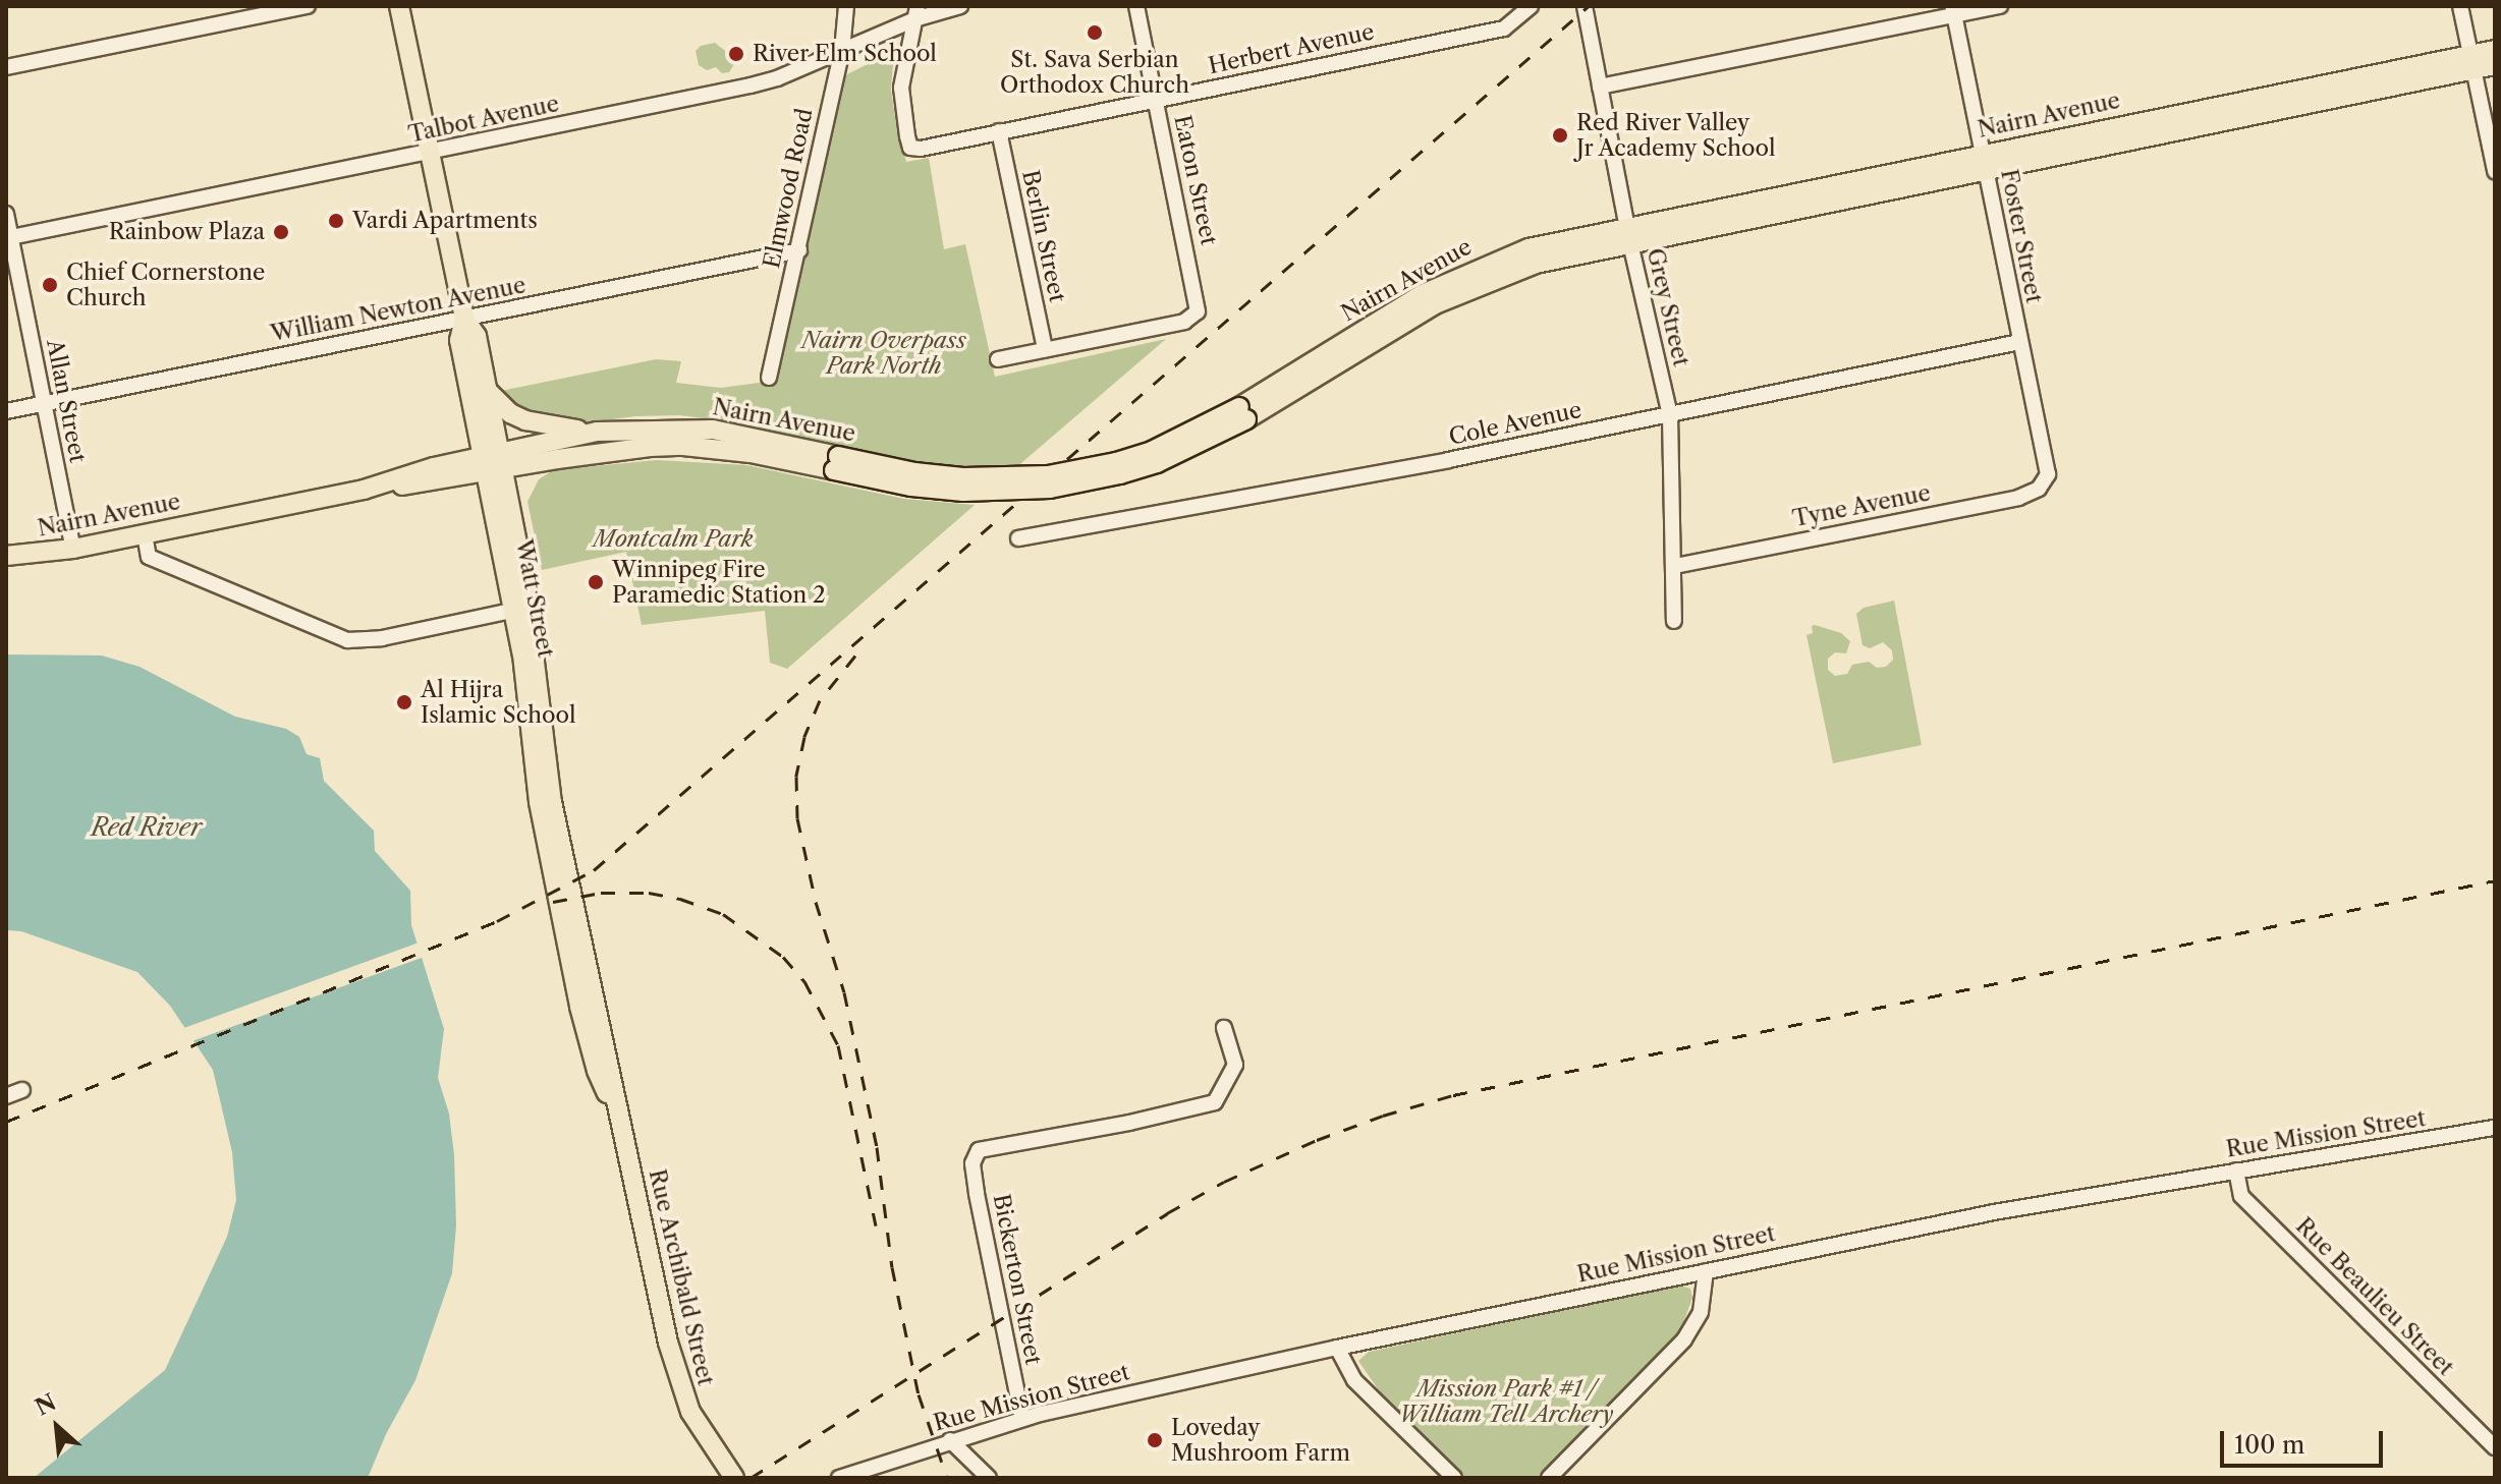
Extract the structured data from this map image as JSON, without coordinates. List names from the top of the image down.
{
  "streets": {
    "main road": ["Nairn Avenue", "Watt Street", "Rue Archibald Street"],
    "street": [
      "Herbert Avenue",
      "Talbot Avenue",
      "Eaton Street",
      "Elmwood Road",
      "Berlin Street",
      "Foster Street",
      "Grey Street",
      "William Newton Avenue",
      "Allan Street",
      "Cole Avenue",
      "Tyne Avenue",
      "Rue Mission Street",
      "Bickerton Street",
      "Rue Beaulieu Street"
    ]
  },
  "crossings": [
    ["Herbert Avenue", "Talbot Avenue"],
    ["Herbert Avenue", "Eaton Street"],
    ["Herbert Avenue", "Berlin Street"],
    ["Nairn Avenue", "Foster Street"],
    ["Nairn Avenue", "Grey Street"],
    ["Nairn Avenue", "Allan Street"],
    ["Nairn Avenue", "Watt Street"],
    ["Talbot Avenue", "Elmwood Road"],
    ["Talbot Avenue", "Allan Street"],
    ["Talbot Avenue", "Watt Street"],
    ["Eaton Street", "Berlin Street"],
    ["Elmwood Road", "William Newton Avenue"],
    ["Foster Street", "Cole Avenue"],
    ["Foster Street", "Tyne Avenue"],
    ["Grey Street", "Cole Avenue"],
    ["Grey Street", "Tyne Avenue"],
    ["William Newton Avenue", "Allan Street"],
    ["William Newton Avenue", "Watt Street"],
    ["Watt Street", "Rue Archibald Street"],
    ["Rue Mission Street", "Bickerton Street"],
    ["Rue Mission Street", "Rue Beaulieu Street"]
  ],
  "water": ["Red River"],
  "parks": ["Nairn Overpass Park North", "Montcalm Park", "Mission Park #1 / William Tell Archery"],
  "places": [
    "St. Sava Serbian Orthodox Church",
    "River Elm School",
    "Red River Valley Jr Academy School",
    "Vardi Apartments",
    "Rainbow Plaza",
    "Chief Cornerstone Church",
    "Winnipeg Fire Paramedic Station 2",
    "Al Hijra Islamic School",
    "Loveday Mushroom Farm"
  ],
  "scale_bar": "100 m",
  "north": "top left"
}
